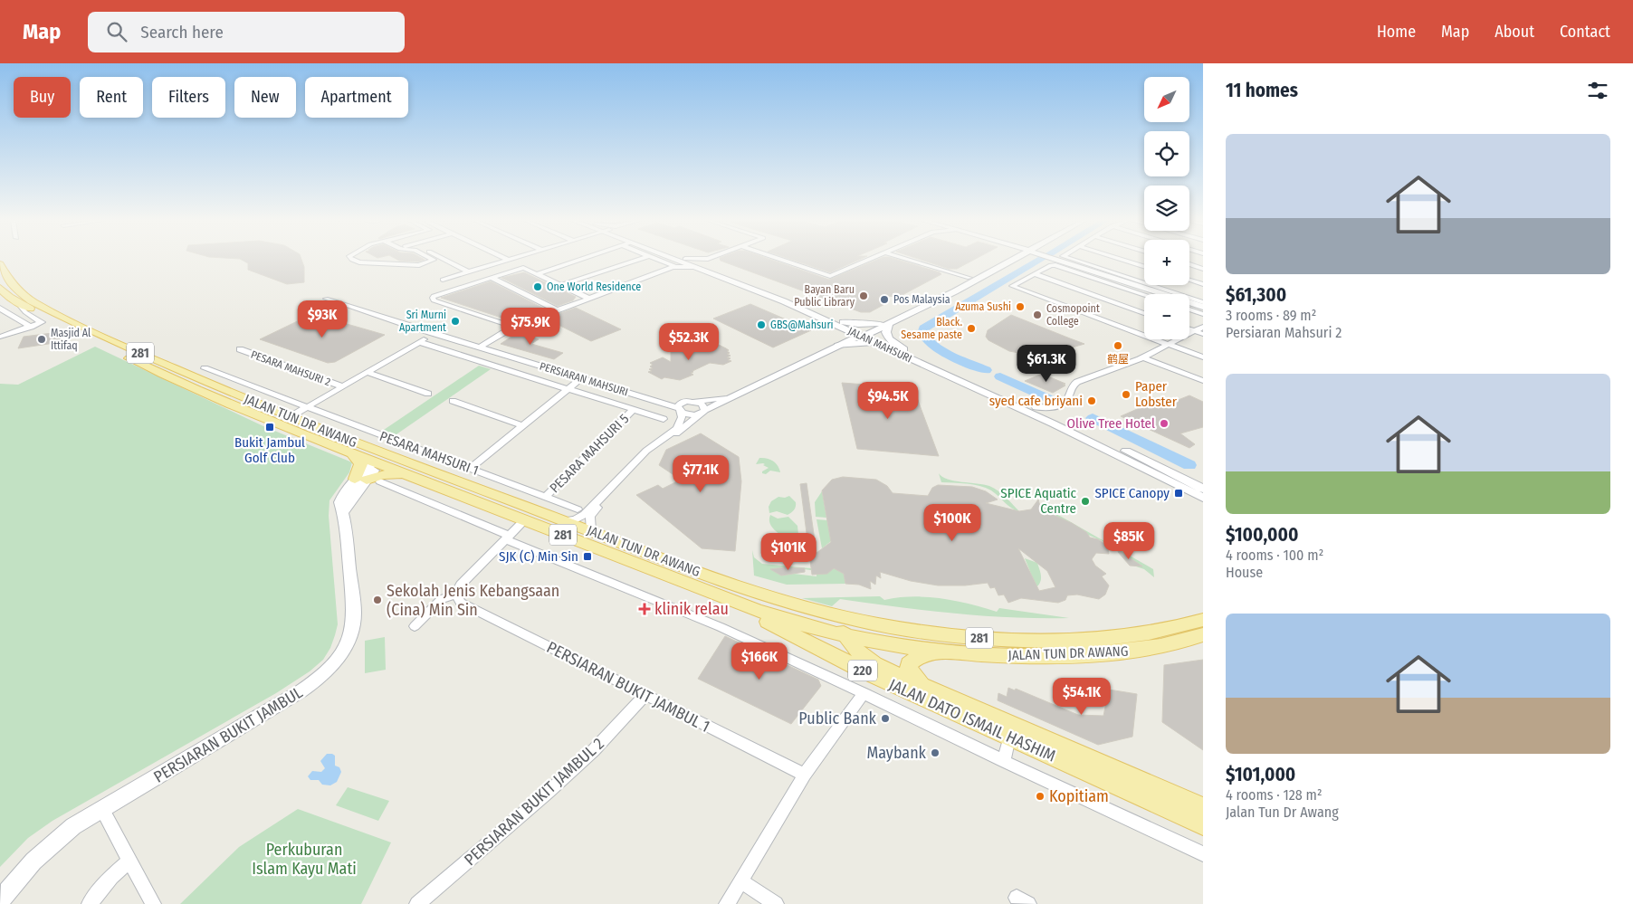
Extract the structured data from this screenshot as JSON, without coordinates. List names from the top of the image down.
{
  "streets": {
    "main road": [
      "281",
      "JALAN TUN DR AWANG",
      "220",
      "JALAN DATO ISMAIL HASHIM"
    ],
    "street": [
      "JALAN MAHSURI",
      "PESARA MAHSURI 2",
      "PERSIARAN MAHSURI",
      "PESARA MAHSURI 1",
      "PESARA MAHSURI 5",
      "PERSIARAN BUKIT JAMBUL 1",
      "PERSIARAN BUKIT JAMBUL",
      "PERSIARAN BUKIT JAMBUL 2"
    ]
  },
  "crossings": [
    ["JALAN MAHSURI", "PERSIARAN MAHSURI"],
    ["JALAN TUN DR AWANG", "PESARA MAHSURI 1"],
    ["JALAN TUN DR AWANG", "JALAN DATO ISMAIL HASHIM"],
    ["JALAN TUN DR AWANG", "PERSIARAN BUKIT JAMBUL"],
    ["PESARA MAHSURI 1", "PESARA MAHSURI 5"],
    ["PERSIARAN BUKIT JAMBUL 1", "PERSIARAN BUKIT JAMBUL 2"]
  ],
  "parks": ["Perkuburan Islam Kayu Mati"],
  "places": {
    "other": [
      "One World Residence",
      "Bayan Baru Public Library",
      "Pos Malaysia",
      "Azuma Sushi",
      "Cosmopoint College",
      "Sri Murni Apartment",
      "GBS@Mahsuri",
      "Black. Sesame paste",
      "Masjid Al Ittifaq",
      "鹤屋",
      "Paper Lobster",
      "syed cafe briyani",
      "Olive Tree Hotel",
      "SPICE Aquatic Centre",
      "Sekolah Jenis Kebangsaan (Cina) Min Sin",
      "Public Bank",
      "Maybank",
      "Kopitiam"
    ],
    "transit": ["Bukit Jambul Golf Club", "SPICE Canopy", "SJK (C) Min Sin"],
    "health": ["klinik relau"]
  },
  "north": "bottom left",
  "page": {
    "header": "Map",
    "search": "Search here",
    "nav": [
      "Home",
      "Map",
      "About",
      "Contact"
    ],
    "heading": "11 homes",
    "map_buttons": ["+", "−"],
    "chip": [
      "Buy",
      "Rent",
      "Filters",
      "New",
      "Apartment"
    ],
    "list": [
      {
        "name": "$61,300",
        "note": "3 rooms · 89 m² · Persiaran Mahsuri 2"
      },
      {
        "name": "$100,000",
        "note": "4 rooms · 100 m² · House"
      },
      {
        "name": "$101,000",
        "note": "4 rooms · 128 m² · Jalan Tun Dr Awang"
      }
    ],
    "price": [
      "$93K",
      "$75.9K",
      "$52.3K",
      "$61.3K",
      "$94.5K",
      "$77.1K",
      "$100K",
      "$85K",
      "$101K",
      "$166K",
      "$54.1K"
    ]
  }
}
